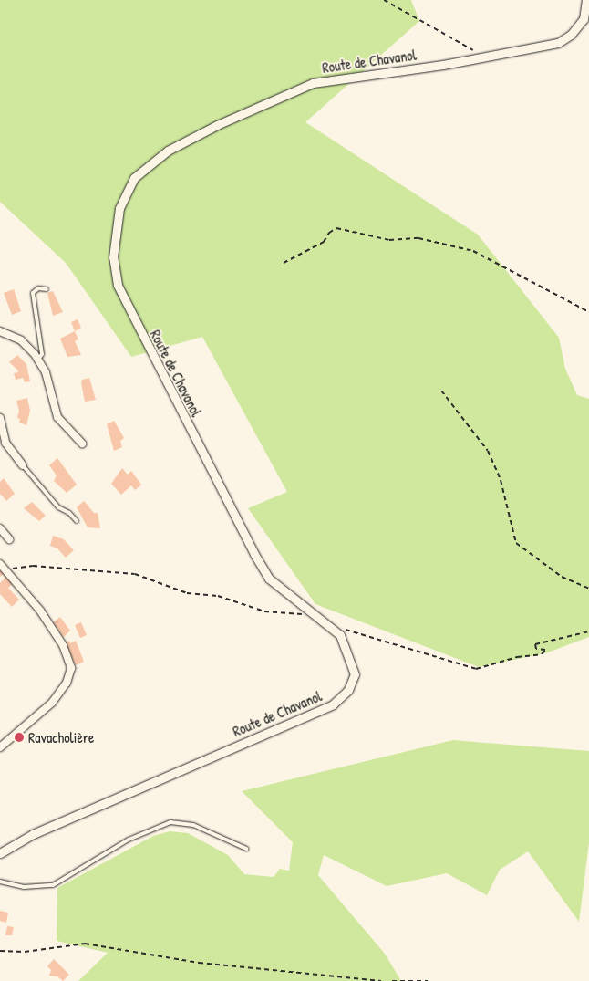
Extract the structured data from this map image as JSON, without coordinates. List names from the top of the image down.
{
  "streets": {
    "street": ["Route de Chavanol"]
  },
  "places": ["Ravacholière"]
}
